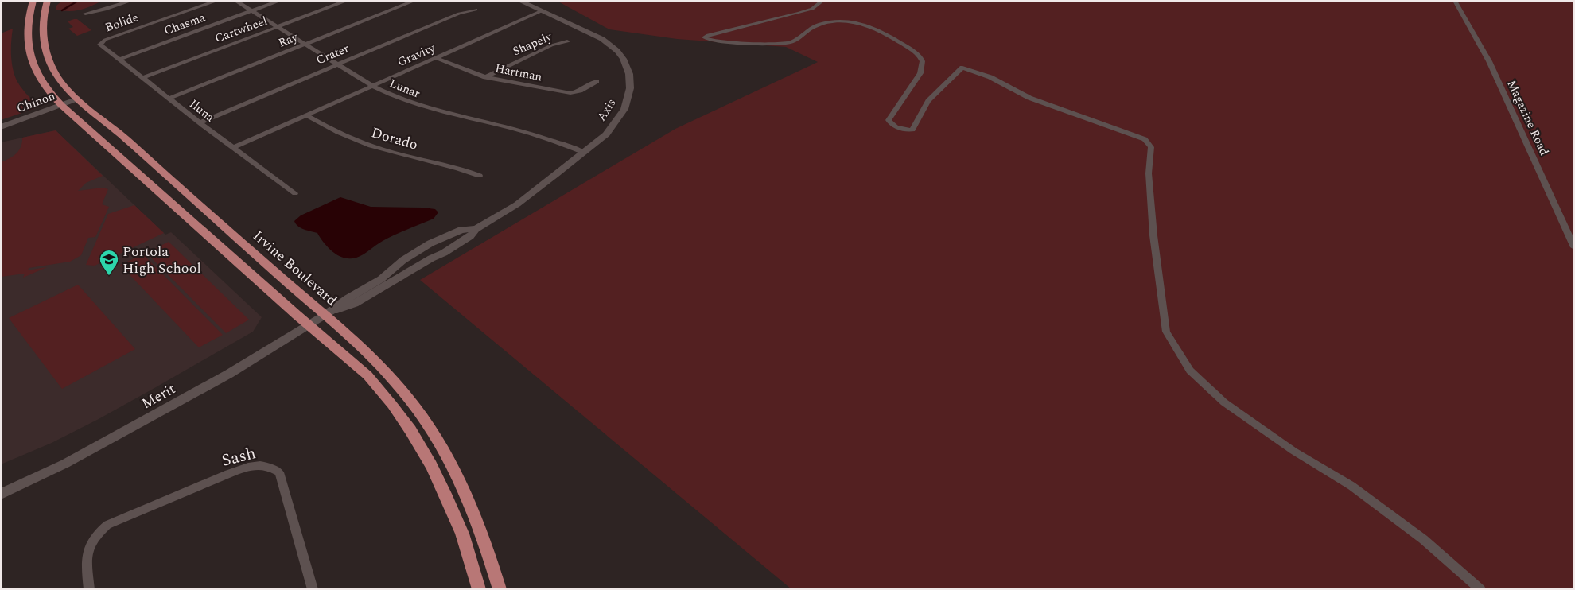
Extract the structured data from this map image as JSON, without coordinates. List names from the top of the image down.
{
  "streets": {
    "main road": ["Irvine Boulevard"],
    "street": [
      "Bolide",
      "Chasma",
      "Cartwheel",
      "Ray",
      "Shapely",
      "Crater",
      "Gravity",
      "Hartman",
      "Lunar",
      "Chinon",
      "Axis",
      "Iluna",
      "Magazine Road",
      "Dorado",
      "Merit",
      "Sash"
    ]
  },
  "crossings": [
    ["Bolide", "Iluna"],
    ["Chasma", "Lunar"],
    ["Chasma", "Iluna"],
    ["Cartwheel", "Lunar"],
    ["Cartwheel", "Iluna"],
    ["Ray", "Lunar"],
    ["Ray", "Iluna"],
    ["Shapely", "Hartman"],
    ["Crater", "Lunar"],
    ["Crater", "Iluna"],
    ["Gravity", "Hartman"],
    ["Gravity", "Lunar"],
    ["Gravity", "Axis"],
    ["Gravity", "Iluna"],
    ["Gravity", "Dorado"],
    ["Lunar", "Axis"],
    ["Chinon", "Irvine Boulevard"],
    ["Axis", "Irvine Boulevard"],
    ["Axis", "Merit"],
    ["Irvine Boulevard", "Merit"]
  ],
  "places": {
    "school or university": ["Portola High School"]
  }
}
